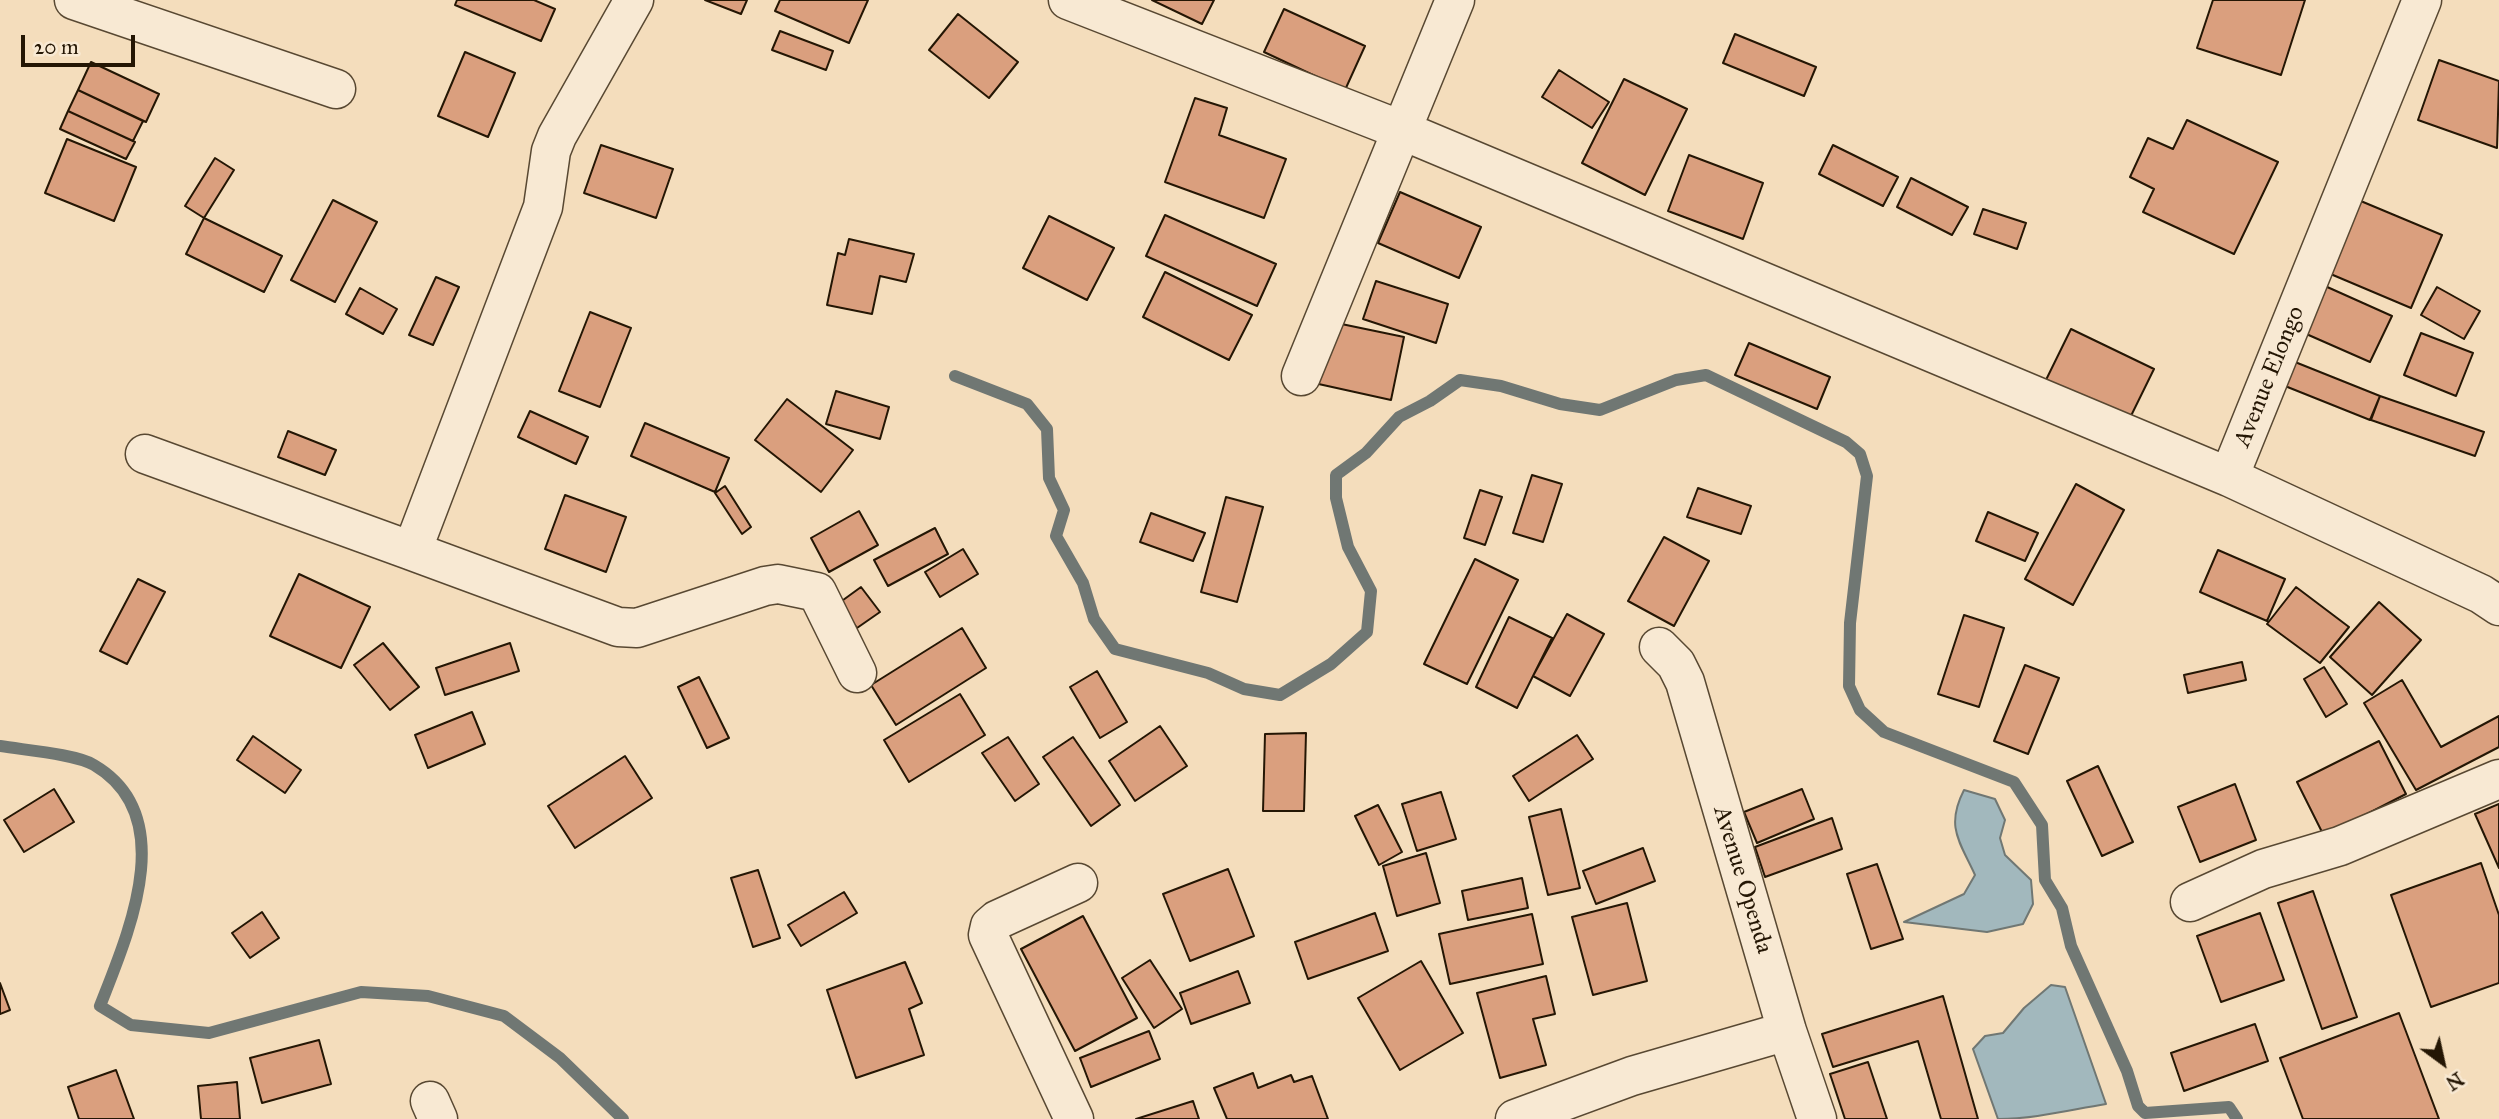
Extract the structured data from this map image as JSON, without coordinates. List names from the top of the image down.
{
  "streets": {
    "street": ["Avenue Elongo", "Avenue Openda"]
  },
  "scale_bar": "20 m",
  "north": "bottom right"
}
